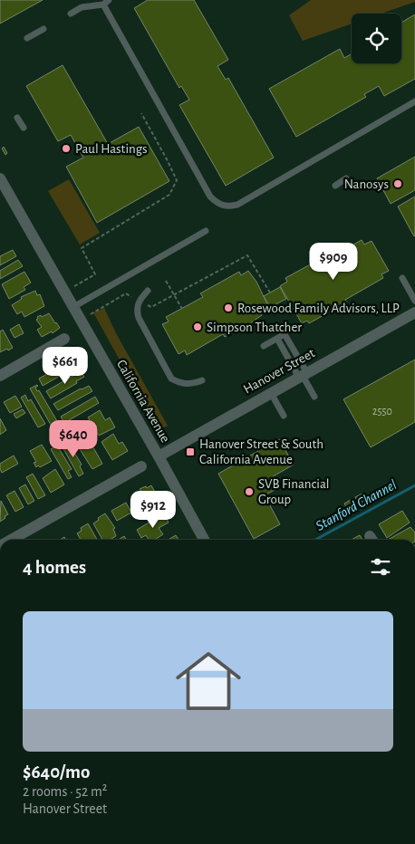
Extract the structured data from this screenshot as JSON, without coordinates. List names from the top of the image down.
{
  "streets": {
    "street": ["Hanover Street", "California Avenue"]
  },
  "crossings": [
    ["Hanover Street", "California Avenue"]
  ],
  "water": ["Stanford Channel"],
  "places": {
    "other": [
      "Paul Hastings",
      "Nanosys",
      "Rosewood Family Advisors, LLP",
      "Simpson Thatcher",
      "SVB Financial Group"
    ],
    "transit": ["Hanover Street & South California Avenue"]
  },
  "house_numbers": ["2550"],
  "page": {
    "price": [
      "$909",
      "$661",
      "$640",
      "$912"
    ],
    "heading": "4 homes",
    "list": [
      {
        "name": "$640/mo",
        "note": "2 rooms · 52 m² · Hanover Street"
      }
    ]
  }
}
